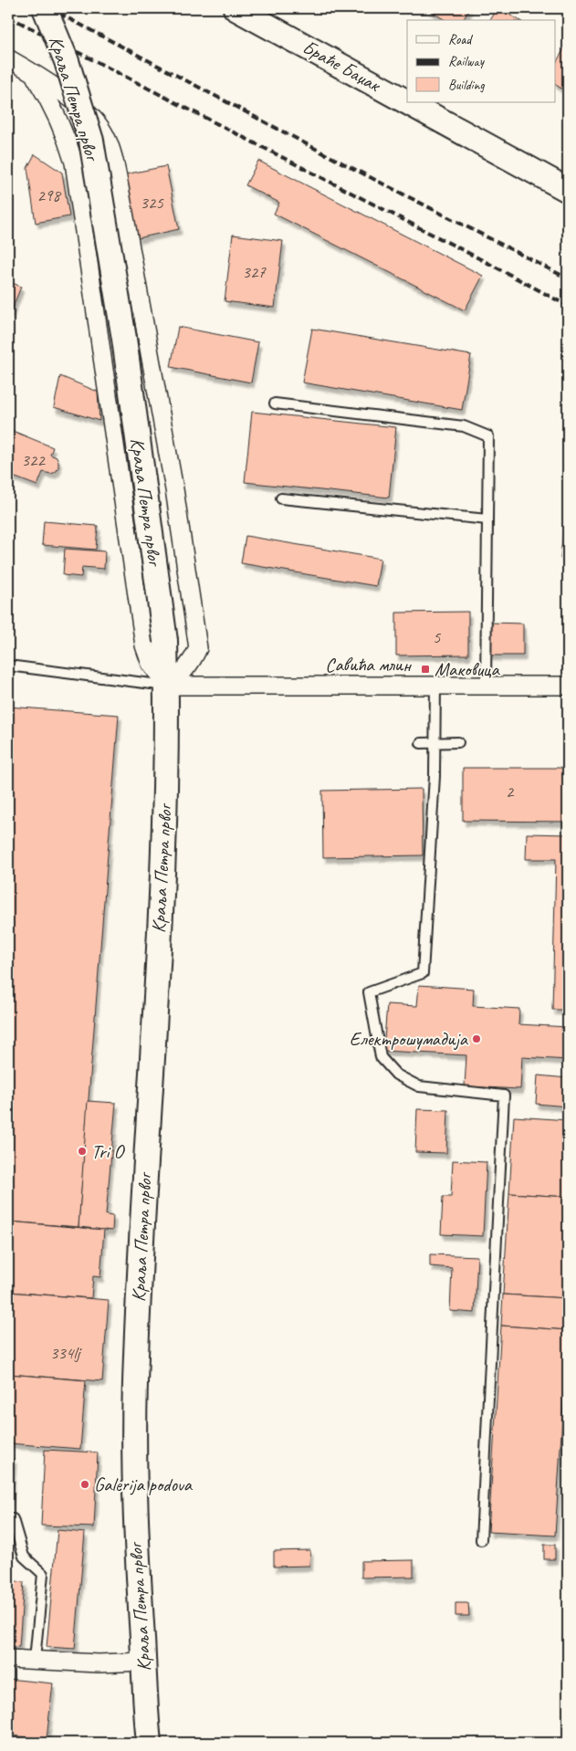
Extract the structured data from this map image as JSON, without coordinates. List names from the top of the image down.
{
  "streets": {
    "main road": ["Браће Баџак", "Краља Петра првог"],
    "street": ["Савића млин"]
  },
  "crossings": [
    ["Краља Петра првог", "Савића млин"]
  ],
  "places": {
    "transit": ["Маковица"],
    "other": ["Електрошумадија", "Tri O", "Galerija podova"]
  },
  "house_numbers": [
    "298",
    "325",
    "327",
    "322",
    "5",
    "2",
    "334lj"
  ],
  "legend": ["Road", "Railway", "Building"]
}
